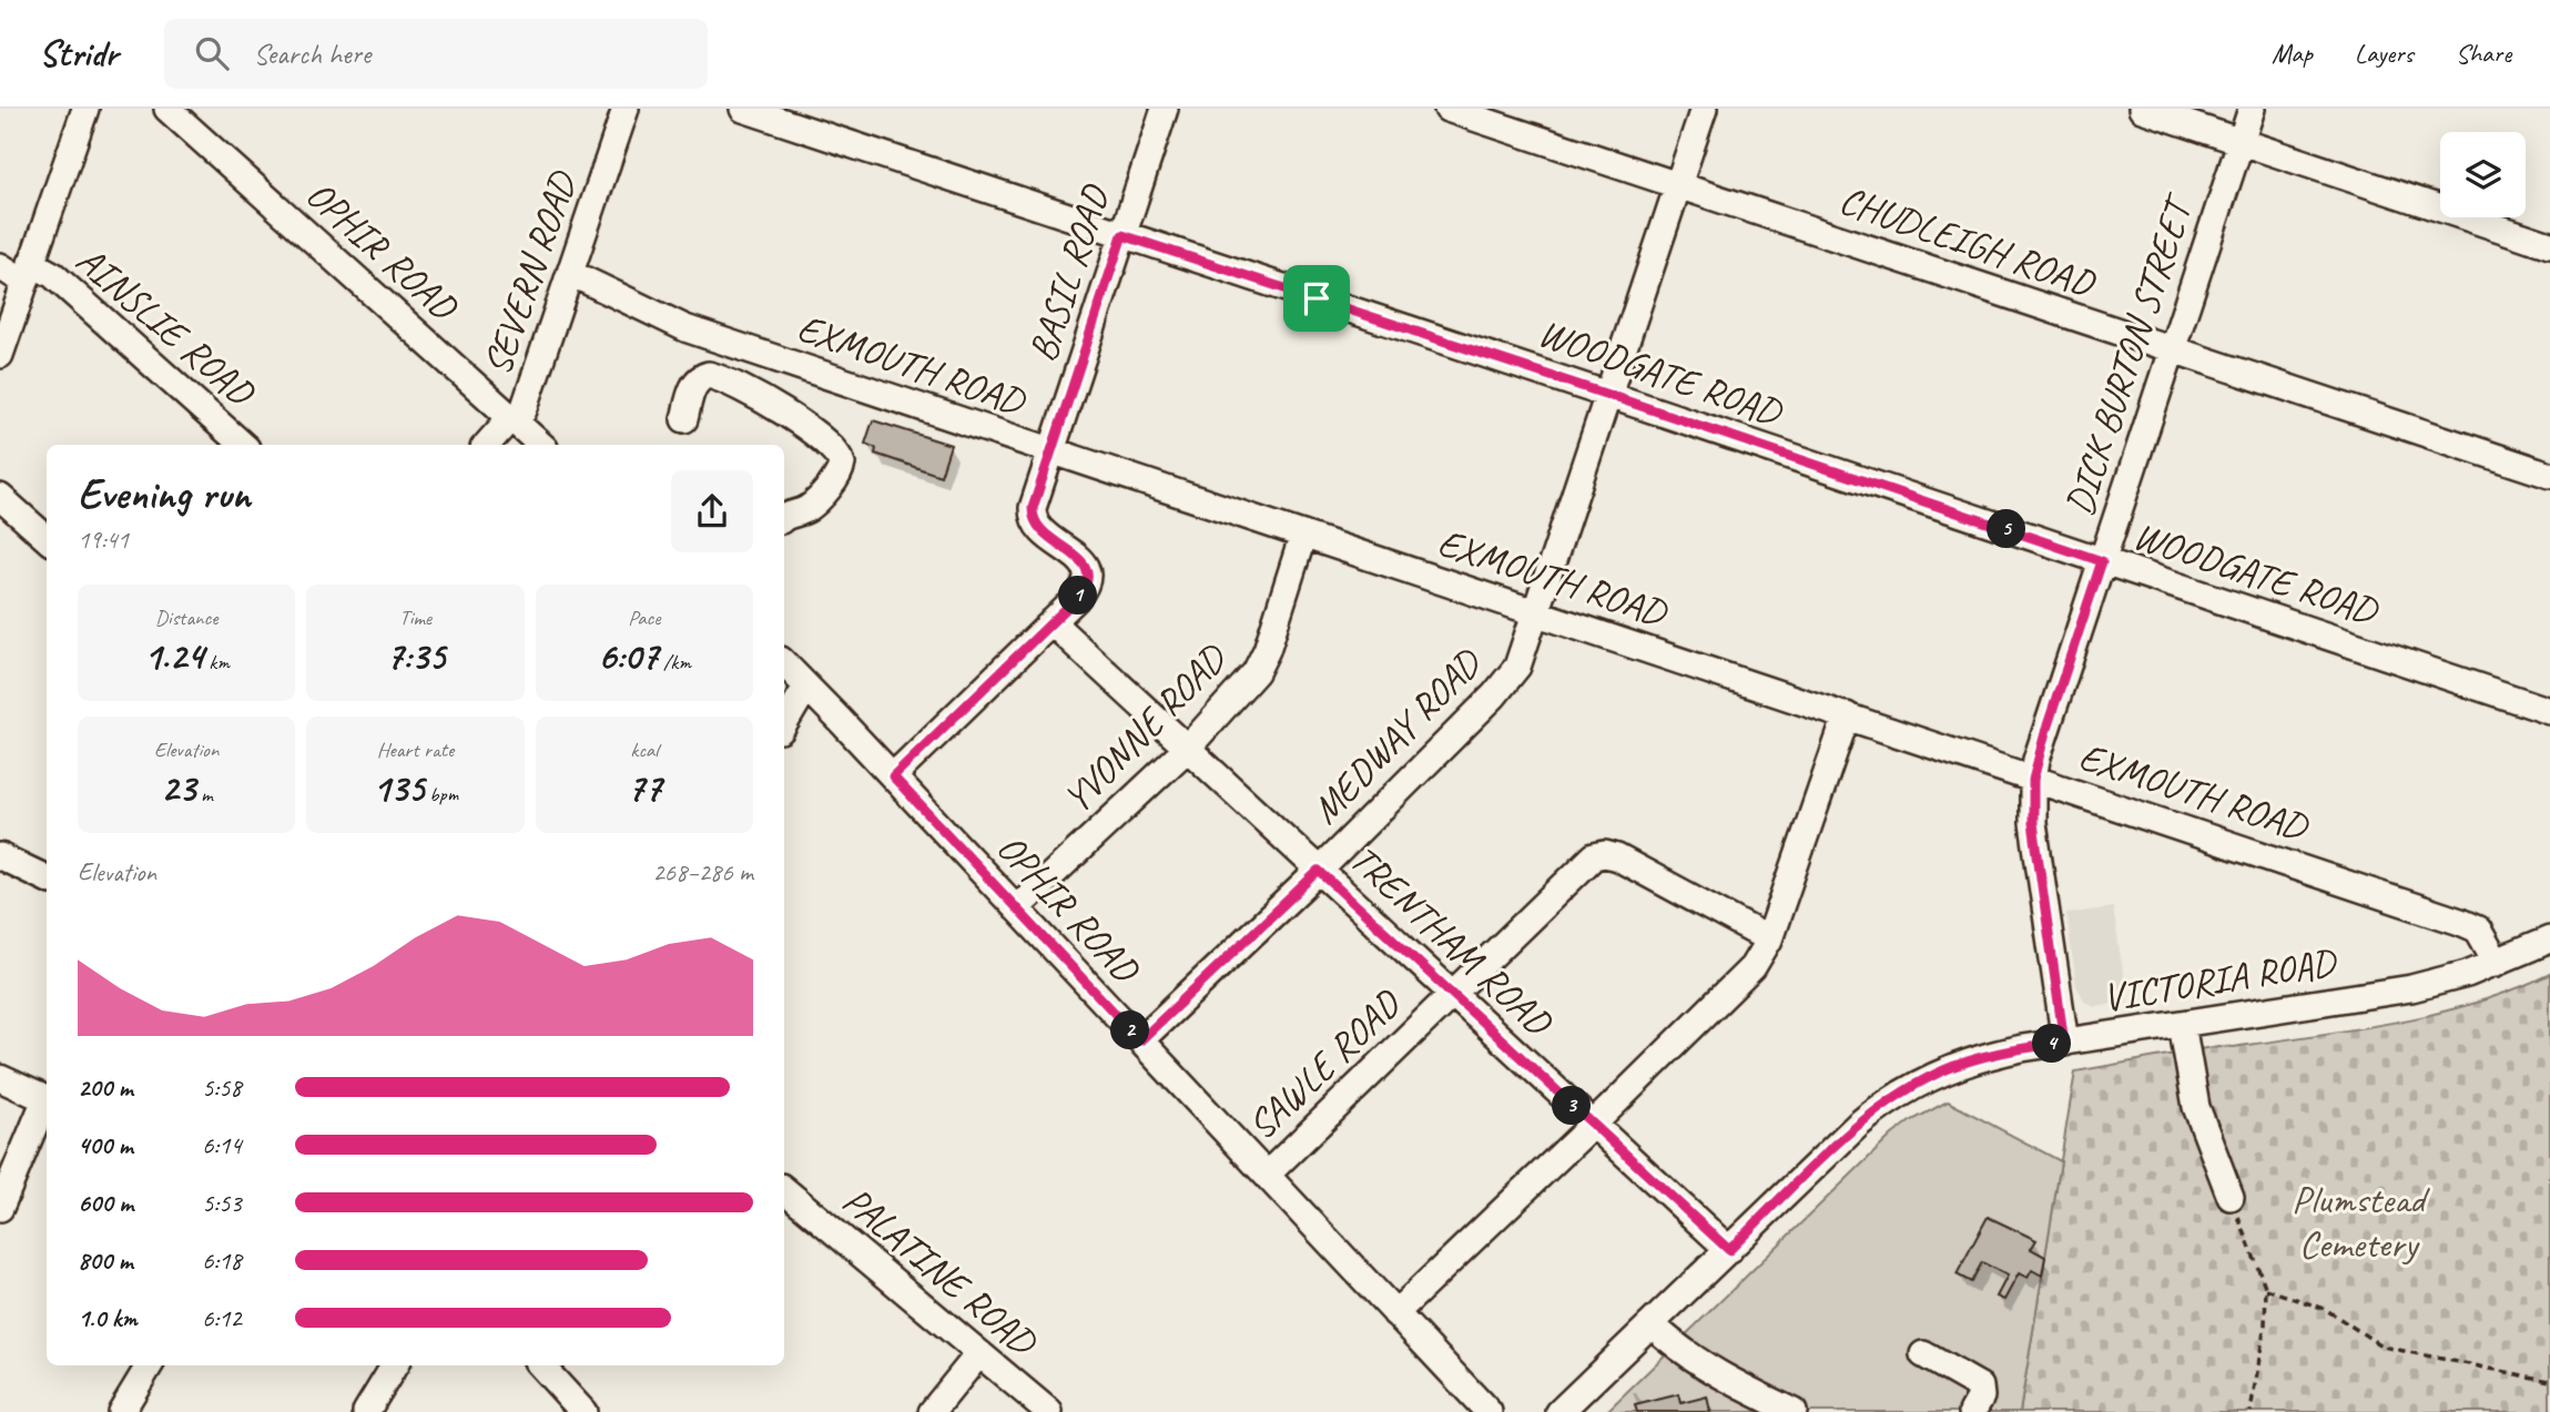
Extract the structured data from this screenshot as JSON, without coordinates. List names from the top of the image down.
{
  "streets": {
    "street": [
      "CHUDLEIGH ROAD",
      "OPHIR ROAD",
      "SEVERN ROAD",
      "BASIL ROAD",
      "AINSLIE ROAD",
      "DICK BURTON STREET",
      "EXMOUTH ROAD",
      "WOODGATE ROAD",
      "YVONNE ROAD",
      "MEDWAY ROAD",
      "TRENTHAM ROAD",
      "VICTORIA ROAD",
      "SAWLE ROAD",
      "PALATINE ROAD"
    ]
  },
  "crossings": [
    ["CHUDLEIGH ROAD", "DICK BURTON STREET"],
    ["CHUDLEIGH ROAD", "MEDWAY ROAD"],
    ["OPHIR ROAD", "SEVERN ROAD"],
    ["OPHIR ROAD", "BASIL ROAD"],
    ["OPHIR ROAD", "YVONNE ROAD"],
    ["OPHIR ROAD", "MEDWAY ROAD"],
    ["OPHIR ROAD", "SAWLE ROAD"],
    ["SEVERN ROAD", "EXMOUTH ROAD"],
    ["BASIL ROAD", "EXMOUTH ROAD"],
    ["BASIL ROAD", "WOODGATE ROAD"],
    ["BASIL ROAD", "TRENTHAM ROAD"],
    ["DICK BURTON STREET", "EXMOUTH ROAD"],
    ["DICK BURTON STREET", "WOODGATE ROAD"],
    ["DICK BURTON STREET", "VICTORIA ROAD"],
    ["EXMOUTH ROAD", "YVONNE ROAD"],
    ["EXMOUTH ROAD", "MEDWAY ROAD"],
    ["EXMOUTH ROAD", "VICTORIA ROAD"],
    ["WOODGATE ROAD", "MEDWAY ROAD"],
    ["YVONNE ROAD", "TRENTHAM ROAD"],
    ["MEDWAY ROAD", "TRENTHAM ROAD"],
    ["TRENTHAM ROAD", "VICTORIA ROAD"],
    ["TRENTHAM ROAD", "SAWLE ROAD"]
  ],
  "parks": ["Plumstead Cemetery"],
  "page": {
    "header": "Stridr",
    "search": "Search here",
    "nav": ["Map", "Layers", "Share"],
    "heading": ["Evening run", "19:41"],
    "pins": [
      "5",
      "1",
      "2",
      "4",
      "3"
    ],
    "stats": [
      ["Distance", "1.24 km"],
      ["Time", "7:35"],
      ["Pace", "6:07 /km"],
      ["Elevation", "23 m"],
      ["Heart rate", "135 bpm"],
      ["kcal", "77"]
    ],
    "chart": ["Elevation", "268–286 m"],
    "list": [
      {
        "name": "200 m",
        "note": "5:58"
      },
      {
        "name": "400 m",
        "note": "6:14"
      },
      {
        "name": "600 m",
        "note": "5:53"
      },
      {
        "name": "800 m",
        "note": "6:18"
      },
      {
        "name": "1.0 km",
        "note": "6:12"
      }
    ]
  }
}
